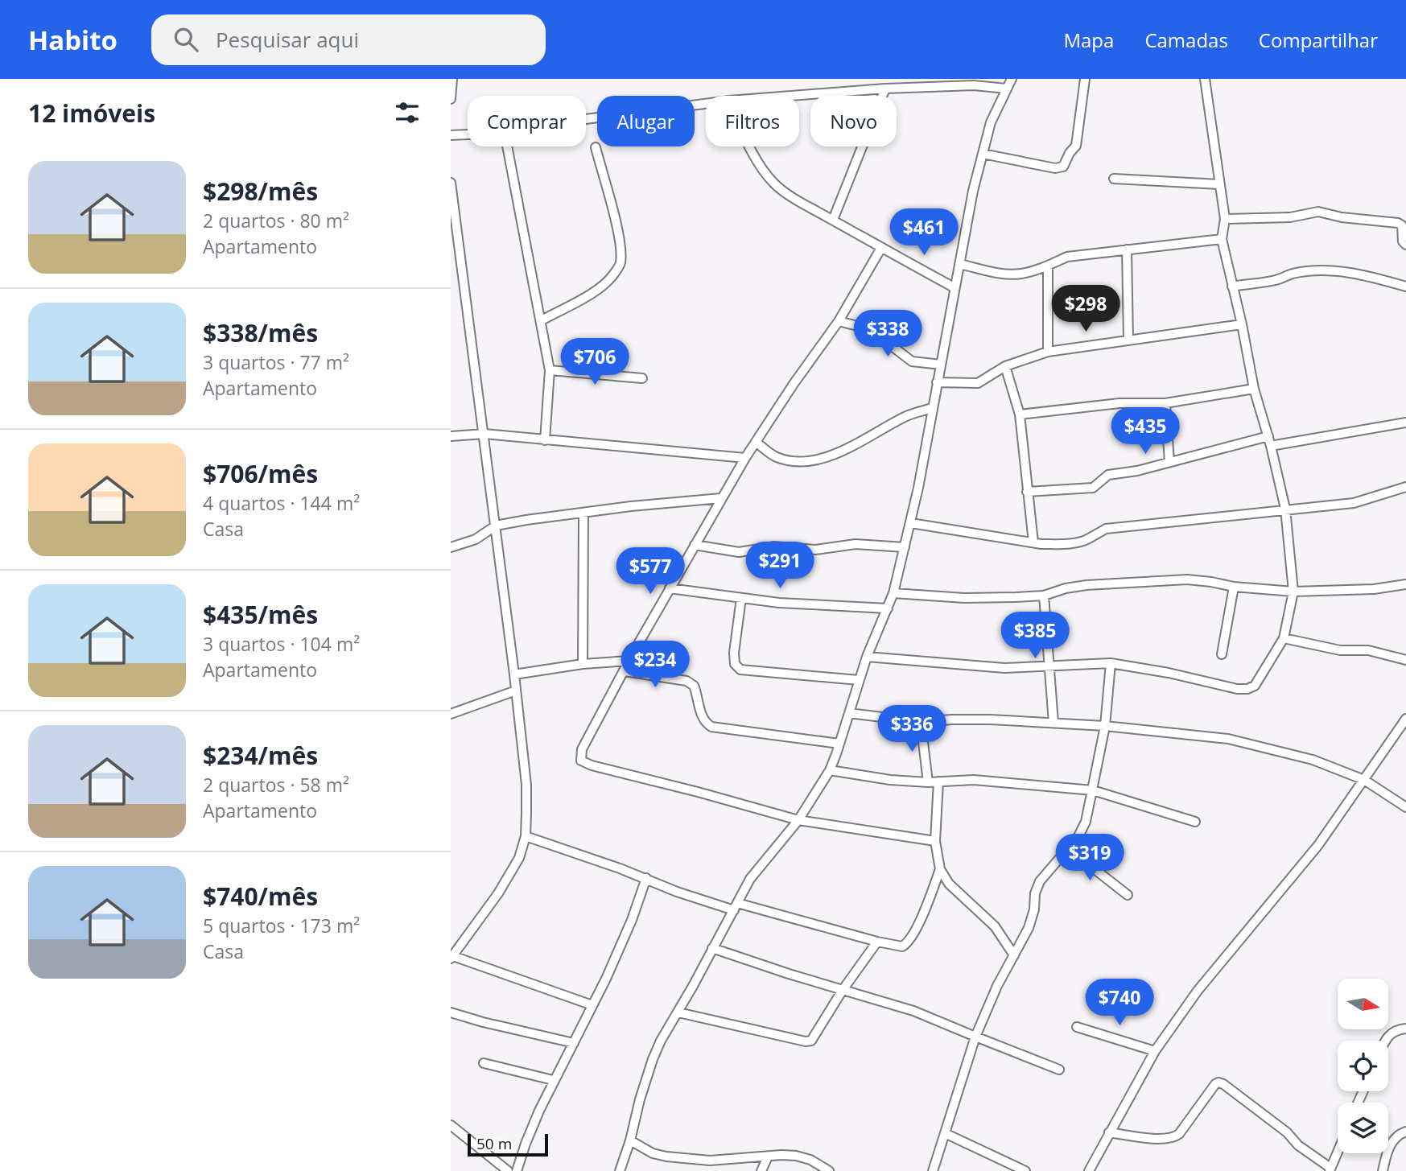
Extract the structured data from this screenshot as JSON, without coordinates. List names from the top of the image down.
{
  "scale_bar": "50 m",
  "north": "right",
  "page": {
    "header": "Habito",
    "search": "Pesquisar aqui",
    "nav": ["Mapa", "Camadas", "Compartilhar"],
    "heading": "12 imóveis",
    "chip": [
      "Comprar",
      "Alugar",
      "Filtros",
      "Novo"
    ],
    "list": [
      {
        "name": "$298/mês",
        "note": "2 quartos · 80 m² · Apartamento"
      },
      {
        "name": "$338/mês",
        "note": "3 quartos · 77 m² · Apartamento"
      },
      {
        "name": "$706/mês",
        "note": "4 quartos · 144 m² · Casa"
      },
      {
        "name": "$435/mês",
        "note": "3 quartos · 104 m² · Apartamento"
      },
      {
        "name": "$234/mês",
        "note": "2 quartos · 58 m² · Apartamento"
      },
      {
        "name": "$740/mês",
        "note": "5 quartos · 173 m² · Casa"
      }
    ],
    "price": [
      "$461",
      "$298",
      "$338",
      "$706",
      "$435",
      "$291",
      "$577",
      "$385",
      "$234",
      "$336",
      "$319",
      "$740"
    ],
    "scale": "50 m"
  }
}
